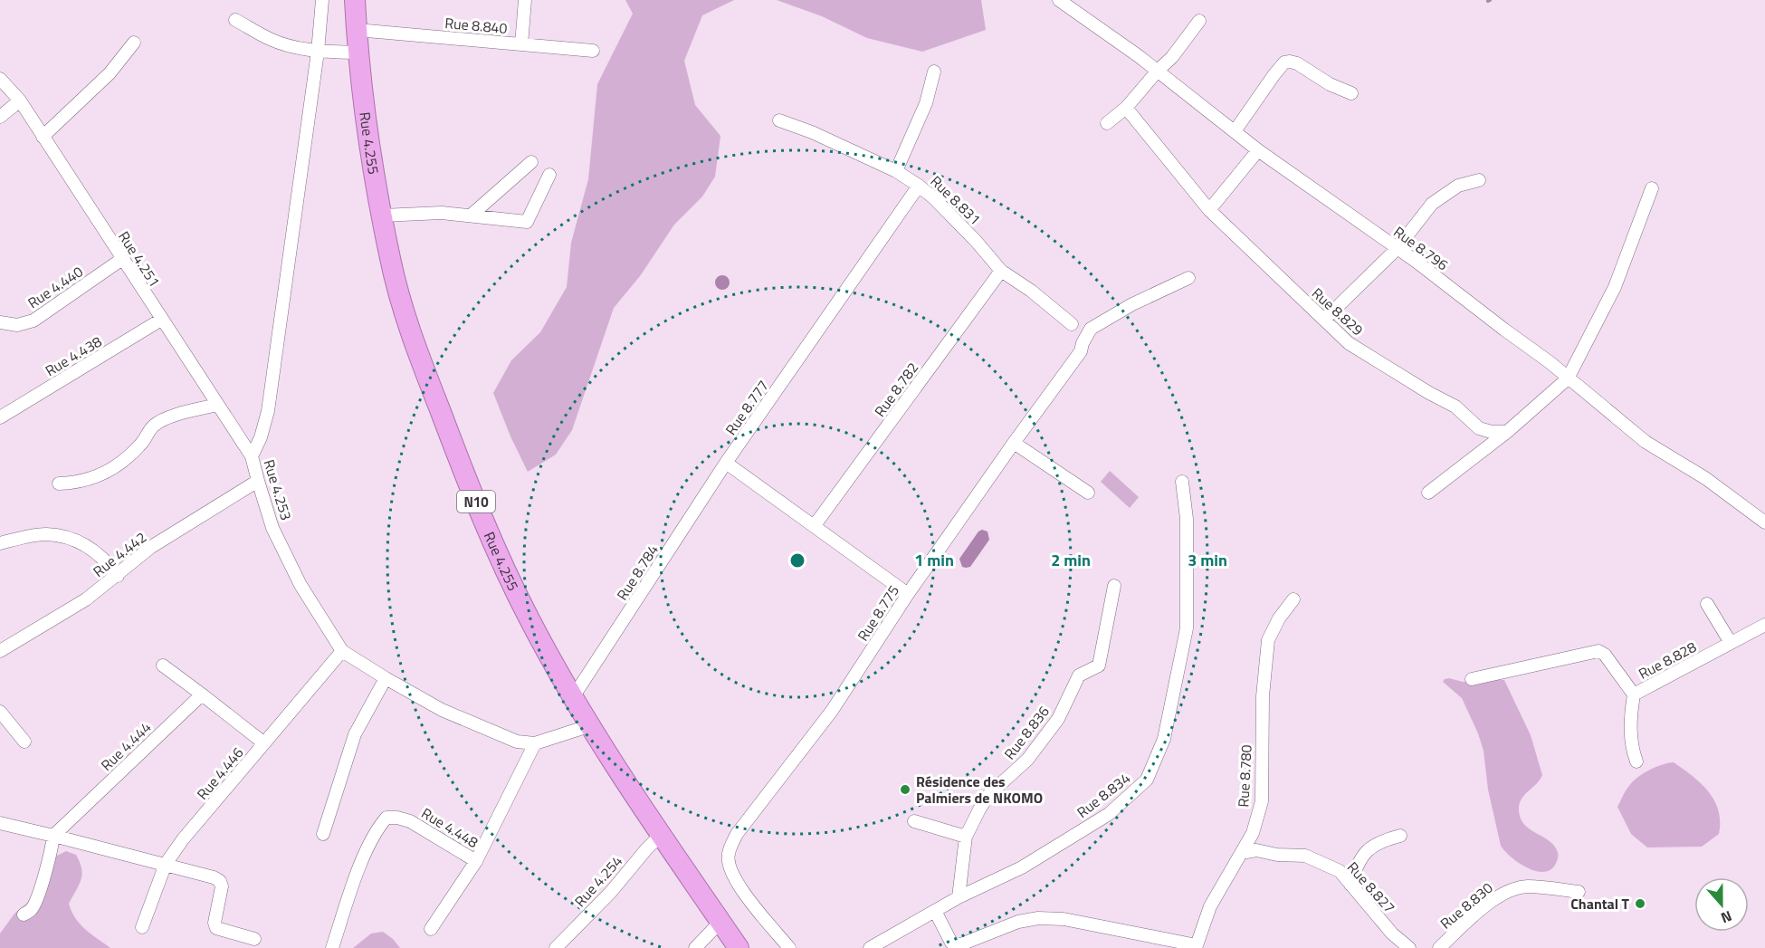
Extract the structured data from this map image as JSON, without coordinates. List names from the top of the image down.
{
  "streets": {
    "highway": ["Rue 4.255", "N10"],
    "street": [
      "Rue 8.840",
      "Rue 8.831",
      "Rue 8.796",
      "Rue 4.251",
      "Rue 4.440",
      "Rue 8.829",
      "Rue 4.438",
      "Rue 8.782",
      "Rue 8.777",
      "Rue 4.253",
      "Rue 4.442",
      "Rue 8.784",
      "Rue 8.775",
      "Rue 8.828",
      "Rue 8.836",
      "Rue 4.444",
      "Rue 4.446",
      "Rue 8.780",
      "Rue 8.834",
      "Rue 4.448",
      "Rue 4.254",
      "Rue 8.827",
      "Rue 8.830"
    ]
  },
  "crossings": [
    ["Rue 8.840", "Rue 4.255"],
    ["Rue 4.255", "Rue 4.253"],
    ["Rue 4.255", "Rue 8.784"],
    ["Rue 4.255", "Rue 4.254"],
    ["Rue 8.831", "Rue 8.782"],
    ["Rue 8.831", "Rue 8.777"],
    ["Rue 4.251", "Rue 4.440"],
    ["Rue 4.251", "Rue 4.438"],
    ["Rue 4.251", "Rue 4.253"],
    ["Rue 8.777", "Rue 8.784"],
    ["Rue 4.253", "Rue 4.442"],
    ["Rue 4.253", "Rue 4.446"],
    ["Rue 4.253", "Rue 4.448"],
    ["Rue 8.836", "Rue 8.834"],
    ["Rue 8.780", "Rue 8.827"]
  ],
  "places": ["Résidence des Palmiers de NKOMO", "Chantal T"],
  "north": "bottom",
  "rings": ["1 min", "2 min", "3 min"]
}
